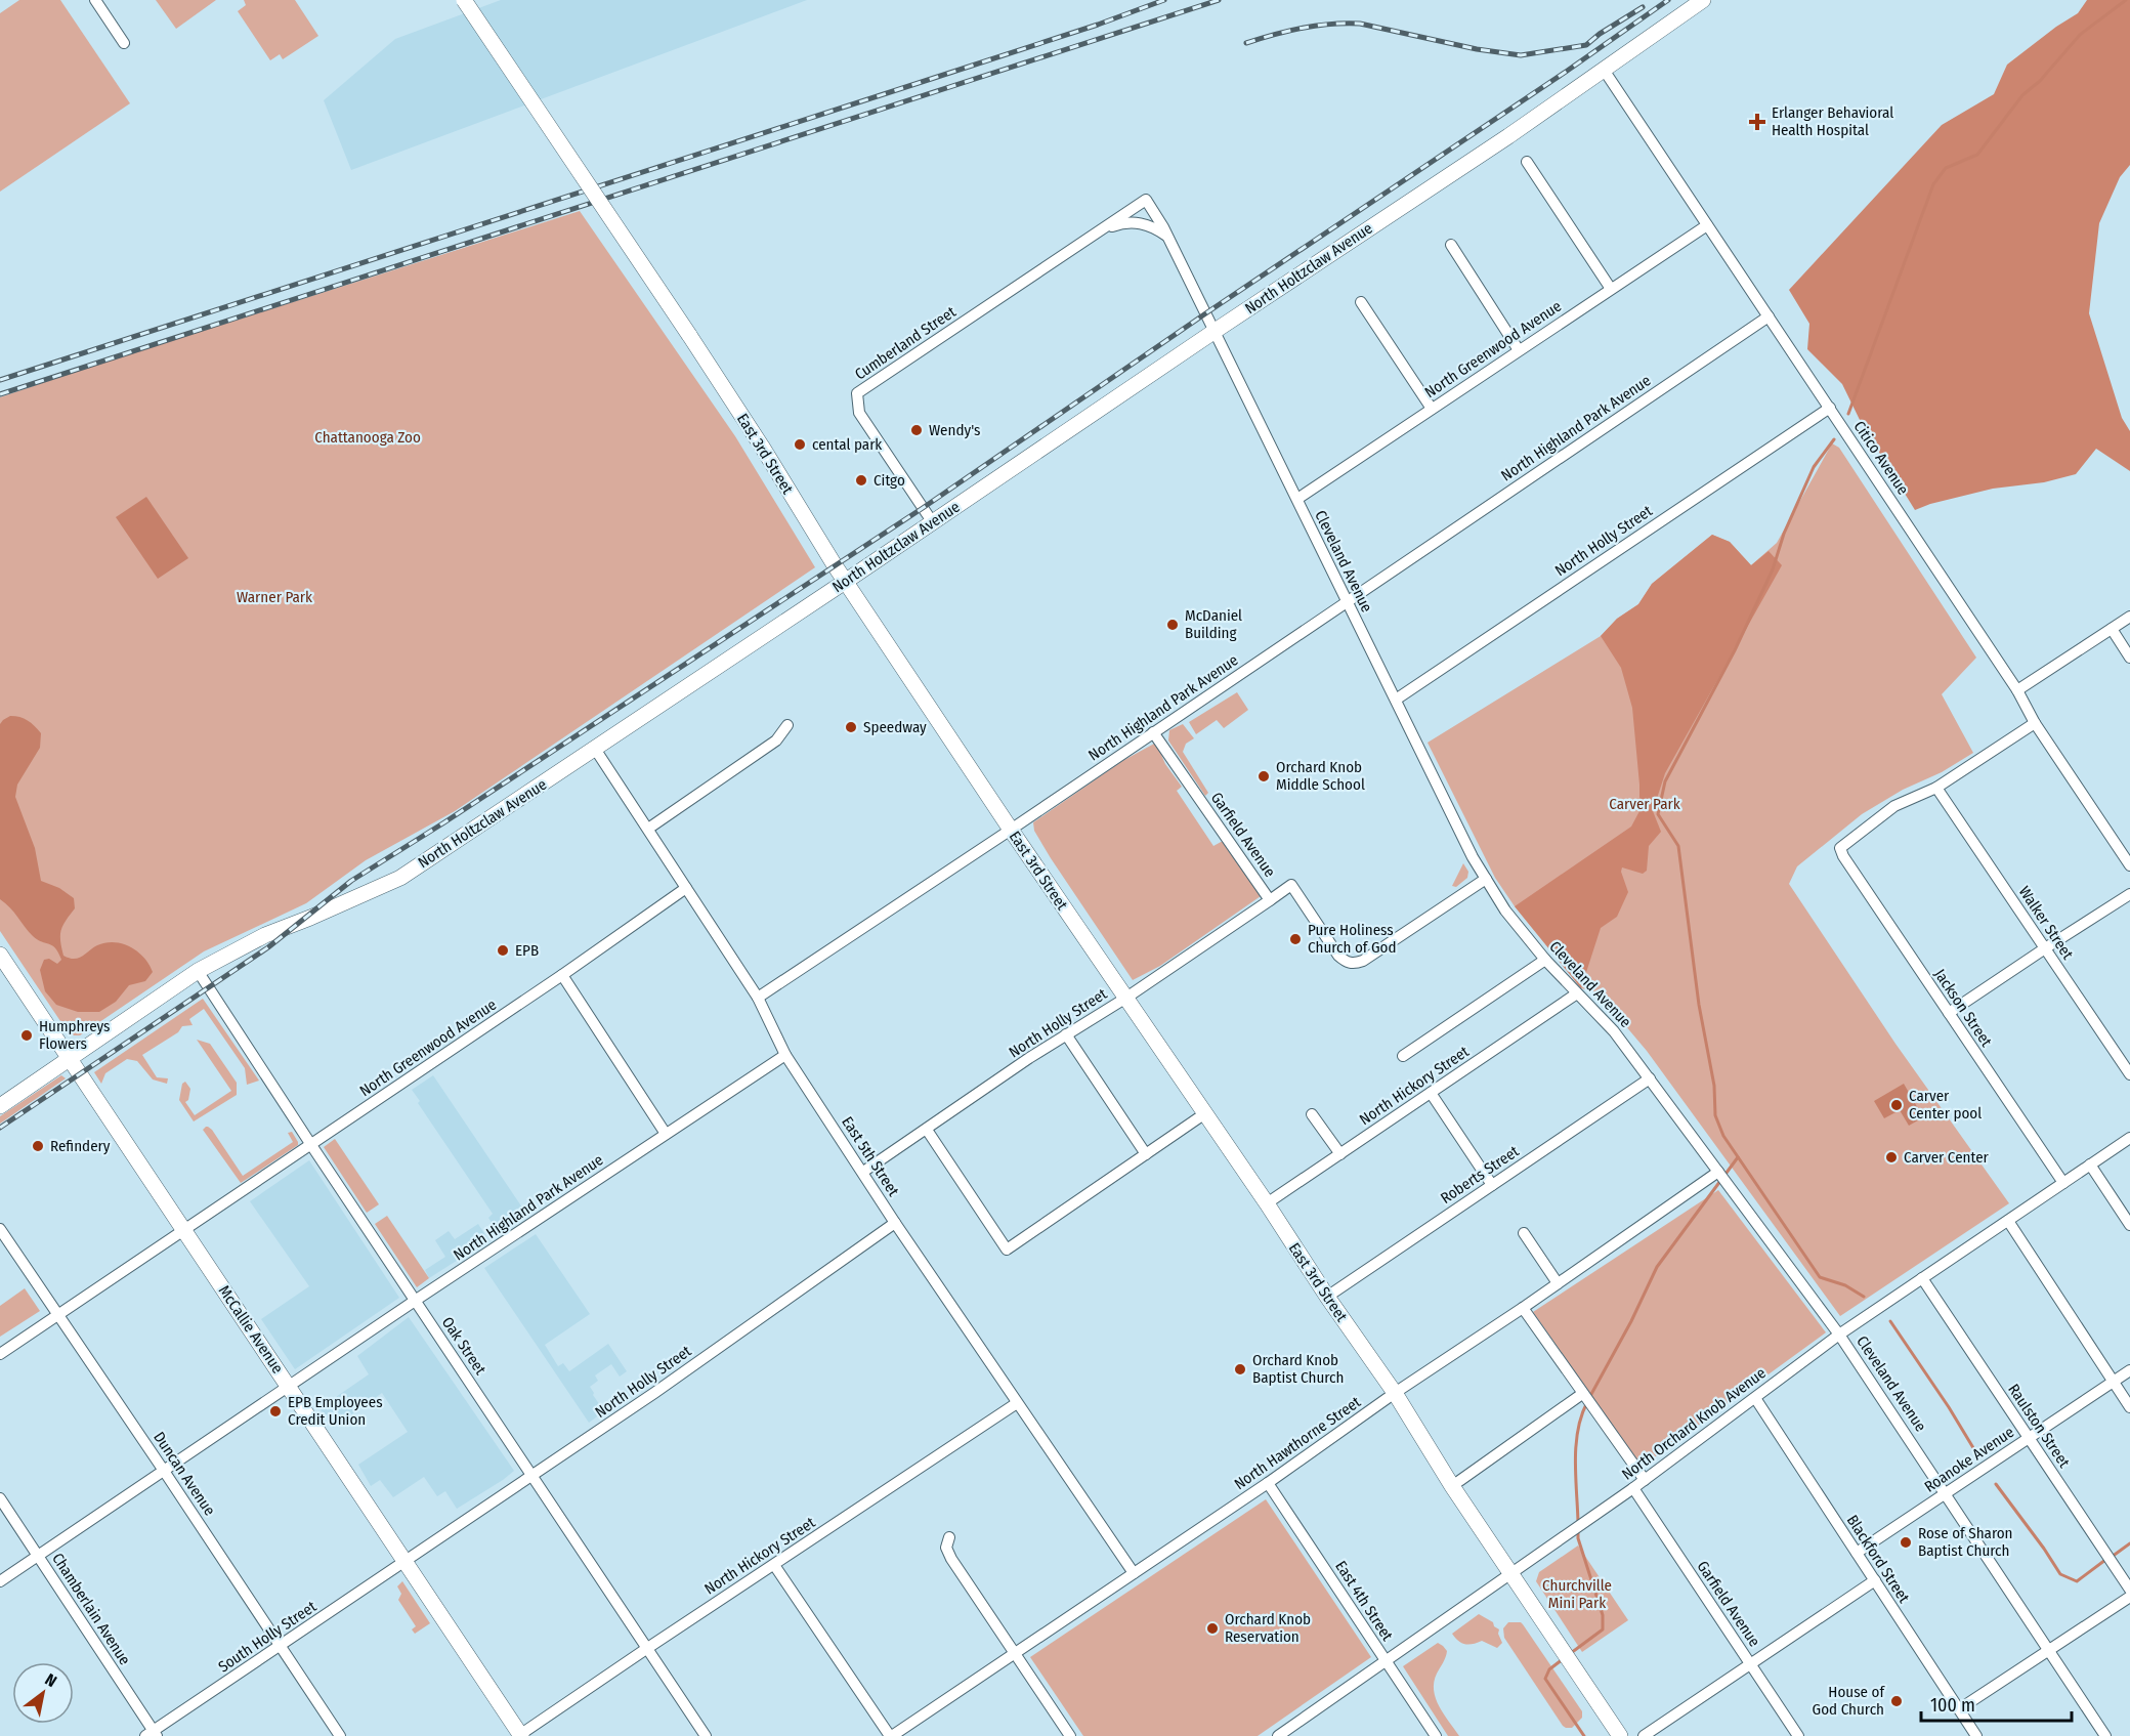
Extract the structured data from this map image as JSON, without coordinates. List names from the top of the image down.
{
  "streets": {
    "main road": ["North Holtzclaw Avenue", "East 3rd Street", "McCallie Avenue"],
    "street": [
      "Cumberland Street",
      "North Greenwood Avenue",
      "North Highland Park Avenue",
      "Citico Avenue",
      "North Holly Street",
      "Cleveland Avenue",
      "Garfield Avenue",
      "Walker Street",
      "Jackson Street",
      "North Hickory Street",
      "East 5th Street",
      "Roberts Street",
      "Oak Street",
      "North Orchard Knob Avenue",
      "Raulston Street",
      "North Hawthorne Street",
      "Roanoke Avenue",
      "Duncan Avenue",
      "Blackford Street",
      "East 4th Street",
      "Chamberlain Avenue",
      "South Holly Street"
    ]
  },
  "crossings": [
    ["North Holtzclaw Avenue", "Cumberland Street"],
    ["North Holtzclaw Avenue", "East 3rd Street"],
    ["North Holtzclaw Avenue", "Citico Avenue"],
    ["North Holtzclaw Avenue", "Cleveland Avenue"],
    ["North Holtzclaw Avenue", "East 5th Street"],
    ["North Holtzclaw Avenue", "McCallie Avenue"],
    ["North Holtzclaw Avenue", "Oak Street"],
    ["Cumberland Street", "Cleveland Avenue"],
    ["North Greenwood Avenue", "Citico Avenue"],
    ["North Greenwood Avenue", "Cleveland Avenue"],
    ["North Greenwood Avenue", "East 5th Street"],
    ["North Greenwood Avenue", "McCallie Avenue"],
    ["North Greenwood Avenue", "Oak Street"],
    ["North Greenwood Avenue", "Duncan Avenue"],
    ["North Highland Park Avenue", "East 3rd Street"],
    ["North Highland Park Avenue", "Citico Avenue"],
    ["North Highland Park Avenue", "Cleveland Avenue"],
    ["North Highland Park Avenue", "Garfield Avenue"],
    ["North Highland Park Avenue", "East 5th Street"],
    ["North Highland Park Avenue", "McCallie Avenue"],
    ["North Highland Park Avenue", "Oak Street"],
    ["North Highland Park Avenue", "Duncan Avenue"],
    ["North Highland Park Avenue", "Chamberlain Avenue"],
    ["East 3rd Street", "North Holly Street"],
    ["East 3rd Street", "North Hickory Street"],
    ["East 3rd Street", "Roberts Street"],
    ["East 3rd Street", "North Orchard Knob Avenue"],
    ["East 3rd Street", "North Hawthorne Street"],
    ["Citico Avenue", "North Holly Street"],
    ["North Holly Street", "Cleveland Avenue"],
    ["North Holly Street", "Garfield Avenue"],
    ["North Holly Street", "East 5th Street"],
    ["North Holly Street", "McCallie Avenue"],
    ["North Holly Street", "Oak Street"],
    ["North Holly Street", "South Holly Street"],
    ["Cleveland Avenue", "Garfield Avenue"],
    ["Cleveland Avenue", "North Hickory Street"],
    ["Cleveland Avenue", "Roberts Street"],
    ["Cleveland Avenue", "North Orchard Knob Avenue"],
    ["Cleveland Avenue", "North Hawthorne Street"],
    ["Cleveland Avenue", "Roanoke Avenue"],
    ["Garfield Avenue", "North Orchard Knob Avenue"],
    ["Walker Street", "Jackson Street"],
    ["Jackson Street", "North Orchard Knob Avenue"],
    ["North Hickory Street", "East 5th Street"],
    ["North Hickory Street", "McCallie Avenue"],
    ["North Hickory Street", "Oak Street"],
    ["East 5th Street", "North Hawthorne Street"],
    ["McCallie Avenue", "South Holly Street"],
    ["North Orchard Knob Avenue", "Raulston Street"],
    ["North Orchard Knob Avenue", "Blackford Street"],
    ["North Orchard Knob Avenue", "East 4th Street"],
    ["Raulston Street", "Roanoke Avenue"],
    ["North Hawthorne Street", "East 4th Street"],
    ["Roanoke Avenue", "Blackford Street"],
    ["Duncan Avenue", "South Holly Street"],
    ["Chamberlain Avenue", "South Holly Street"]
  ],
  "parks": [
    "Chattanooga Zoo",
    "Warner Park",
    "Carver Park",
    "Churchville Mini Park"
  ],
  "places": {
    "health": ["Erlanger Behavioral Health Hospital"],
    "other": [
      "Wendy's",
      "cental park",
      "Citgo",
      "McDaniel Building",
      "Speedway",
      "Orchard Knob Middle School",
      "Pure Holiness Church of God",
      "EPB",
      "Humphreys Flowers",
      "Carver Center pool",
      "Refindery",
      "Carver Center",
      "Orchard Knob Baptist Church",
      "EPB Employees Credit Union",
      "Rose of Sharon Baptist Church",
      "Orchard Knob Reservation",
      "House of God Church"
    ]
  },
  "scale_bar": "100 m",
  "north": "top right"
}
